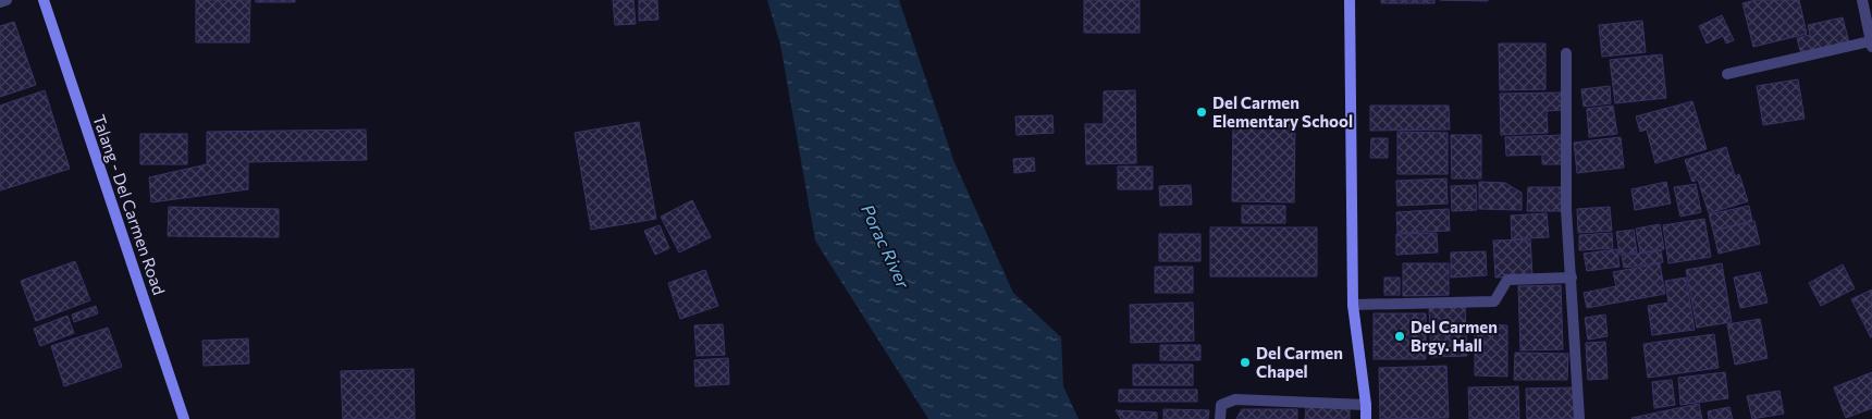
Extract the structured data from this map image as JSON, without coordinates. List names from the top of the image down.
{
  "streets": {
    "street": ["Talang - Del Carmen Road"]
  },
  "water": ["Porac River"],
  "places": ["Del Carmen Elementary School", "Del Carmen Brgy. Hall", "Del Carmen Chapel"]
}
